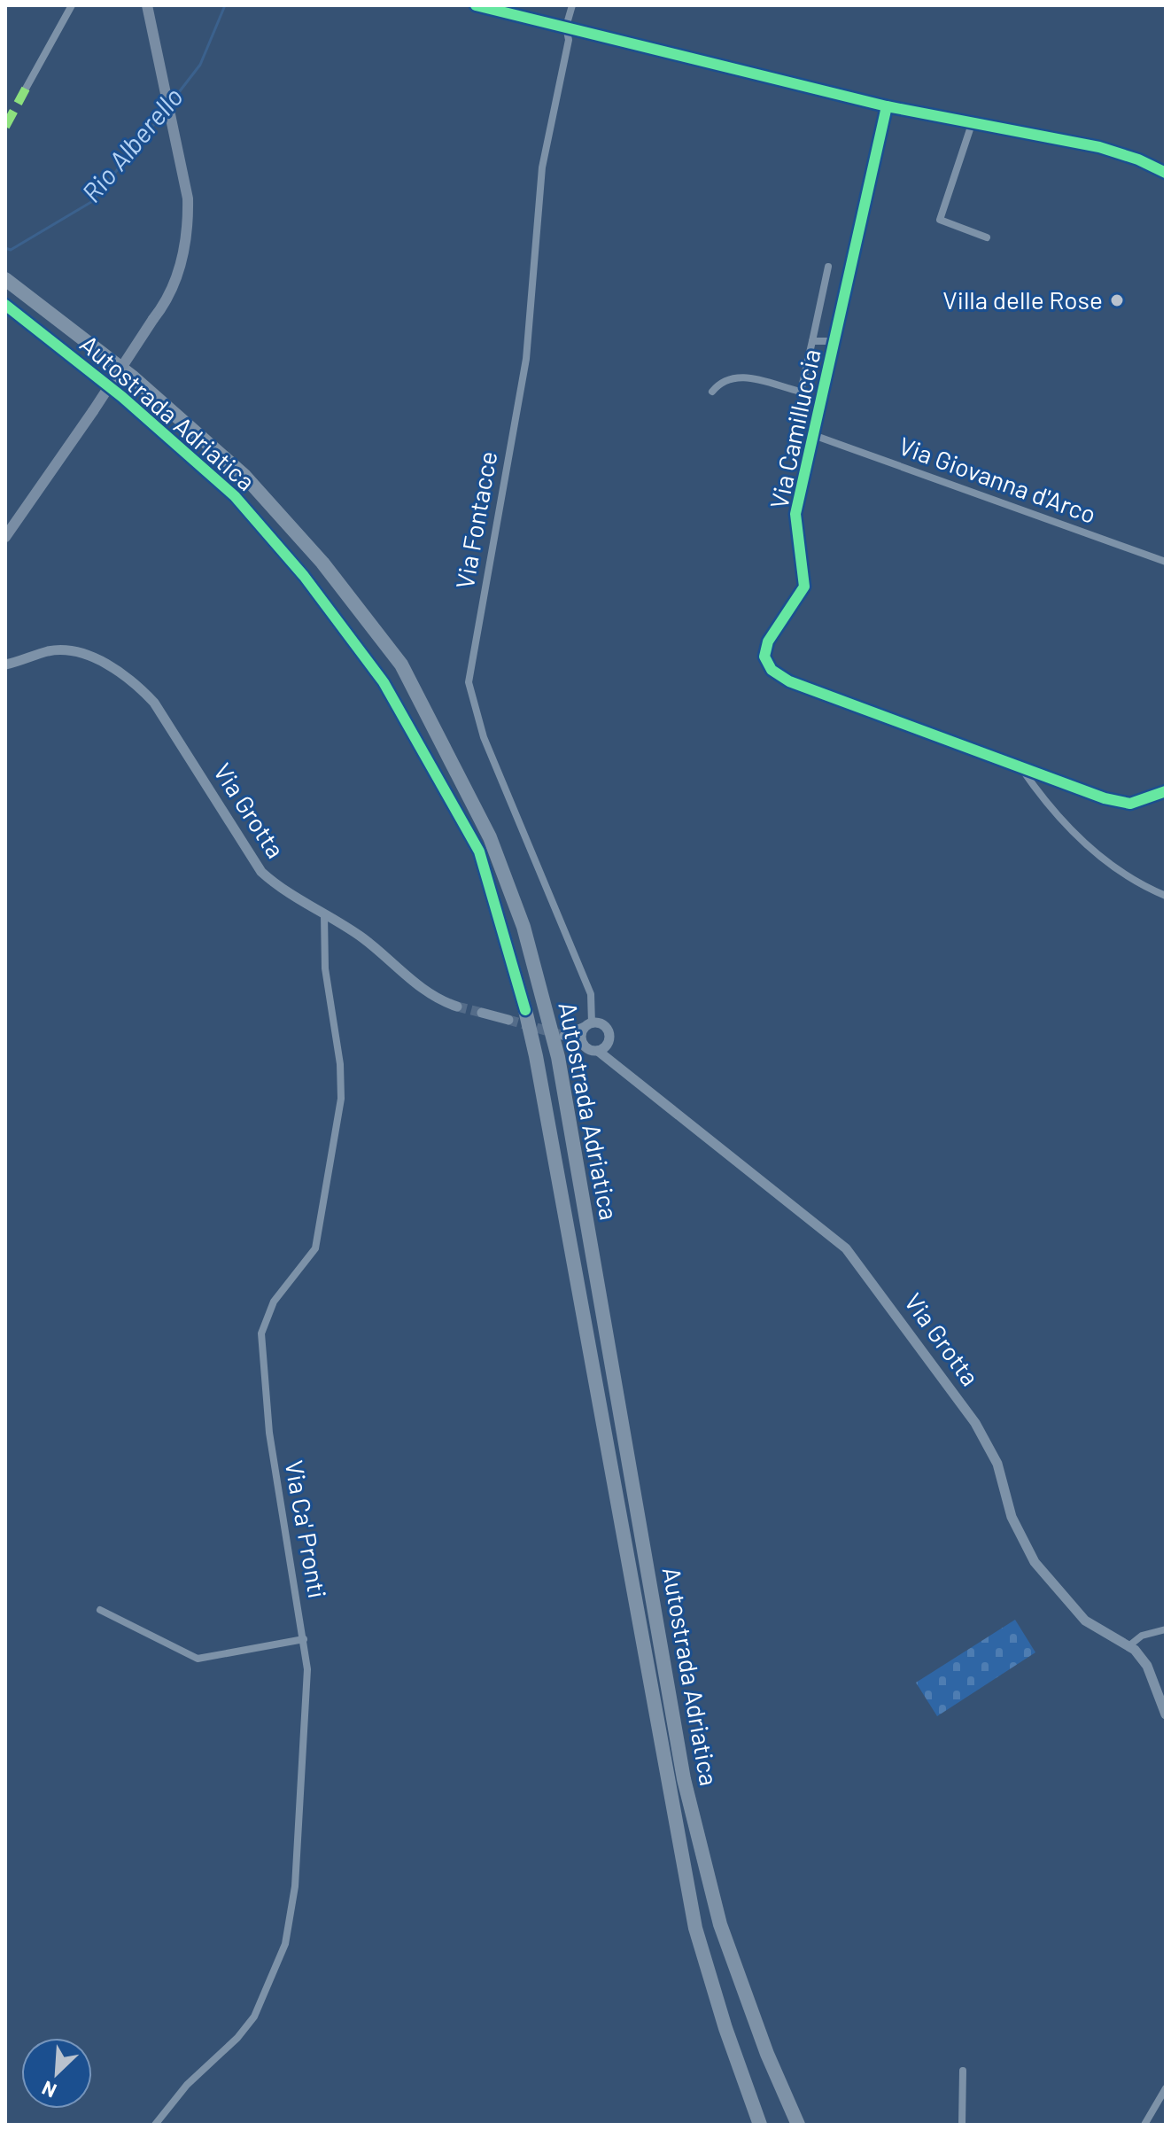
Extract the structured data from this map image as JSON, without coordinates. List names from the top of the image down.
{
  "streets": {
    "highway": ["Autostrada Adriatica"],
    "street": [
      "Via Camilluccia",
      "Via Giovanna d'Arco",
      "Via Fontacce",
      "Via Grotta",
      "Via Ca' Pronti"
    ]
  },
  "crossings": [
    ["Via Camilluccia", "Via Giovanna d'Arco"],
    ["Via Fontacce", "Via Grotta"],
    ["Via Grotta", "Via Ca' Pronti"]
  ],
  "water": ["Rio Alberello"],
  "places": ["Villa delle Rose"],
  "north": "bottom left"
}
